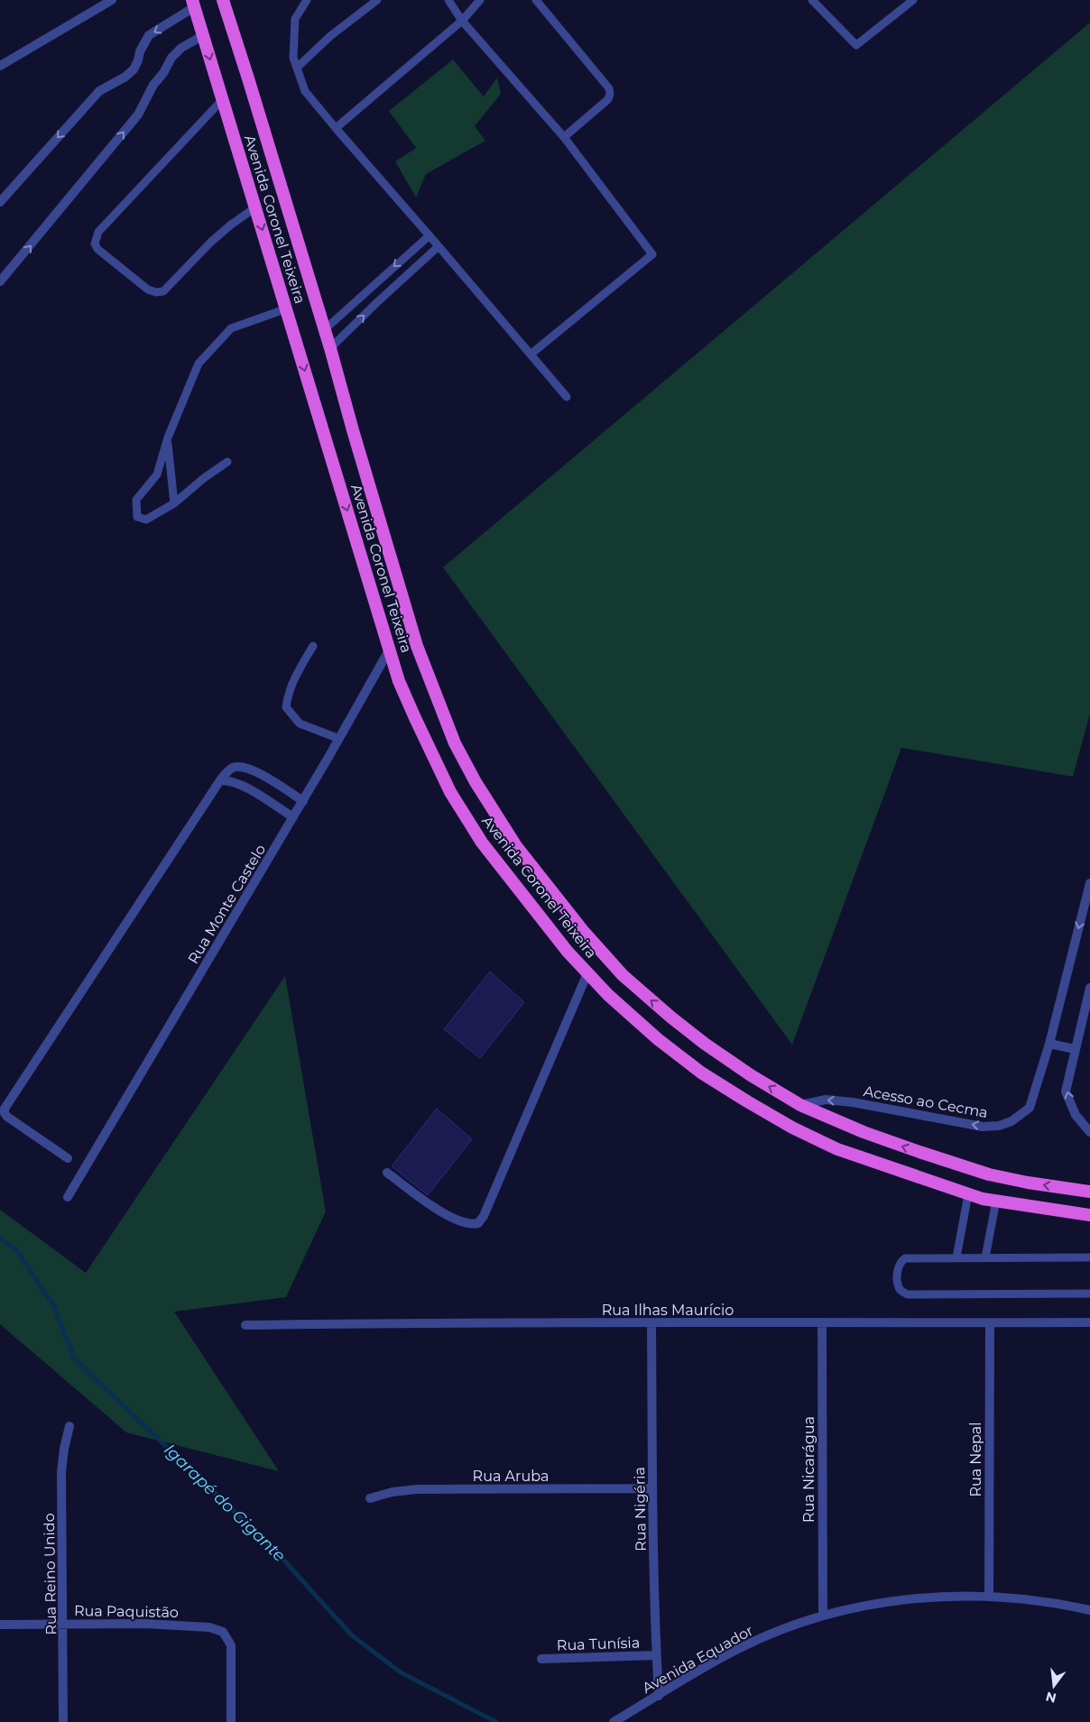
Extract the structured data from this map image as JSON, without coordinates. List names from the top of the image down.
{
  "streets": {
    "highway": ["Avenida Coronel Teixeira"],
    "street": [
      "Rua Monte Castelo",
      "Acesso ao Cecma",
      "Rua Ilhas Maurício",
      "Rua Nepal",
      "Rua Nicarágua",
      "Rua Aruba",
      "Rua Nigéria",
      "Rua Reino Unido",
      "Rua Paquistão",
      "Rua Tunísia",
      "Avenida Equador"
    ]
  },
  "crossings": [
    ["Avenida Coronel Teixeira", "Rua Monte Castelo"],
    ["Avenida Coronel Teixeira", "Acesso ao Cecma"],
    ["Rua Ilhas Maurício", "Rua Nepal"],
    ["Rua Ilhas Maurício", "Rua Nicarágua"],
    ["Rua Ilhas Maurício", "Rua Nigéria"],
    ["Rua Nepal", "Avenida Equador"],
    ["Rua Nicarágua", "Avenida Equador"],
    ["Rua Aruba", "Rua Nigéria"],
    ["Rua Nigéria", "Rua Tunísia"],
    ["Rua Nigéria", "Avenida Equador"],
    ["Rua Reino Unido", "Rua Paquistão"]
  ],
  "water": ["Igarapé do Gigante"],
  "north": "bottom"
}
